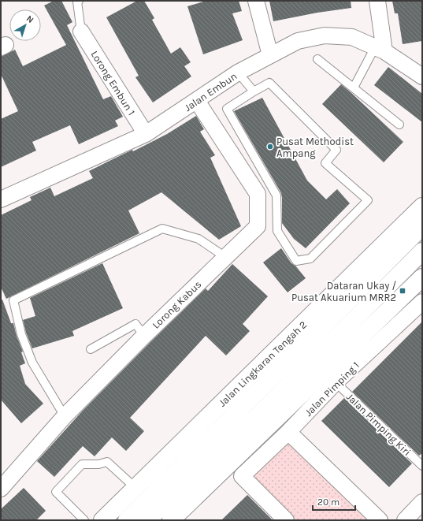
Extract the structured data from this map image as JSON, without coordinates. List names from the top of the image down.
{
  "streets": {
    "highway": ["Jalan Lingkaran Tengah 2"],
    "street": [
      "Lorong Embun 1",
      "Jalan Embun",
      "Lorong Kabus",
      "Jalan Pimping 1"
    ],
    "lane": ["Jalan Pimping Kiri"]
  },
  "crossings": [
    ["Lorong Embun 1", "Jalan Embun"],
    ["Jalan Embun", "Lorong Kabus"],
    ["Jalan Pimping 1", "Jalan Pimping Kiri"]
  ],
  "places": {
    "other": ["Pusat Methodist Ampang"],
    "transit": ["Dataran Ukay / Pusat Akuarium MRR2"]
  },
  "scale_bar": "20 m",
  "north": "top right"
}
